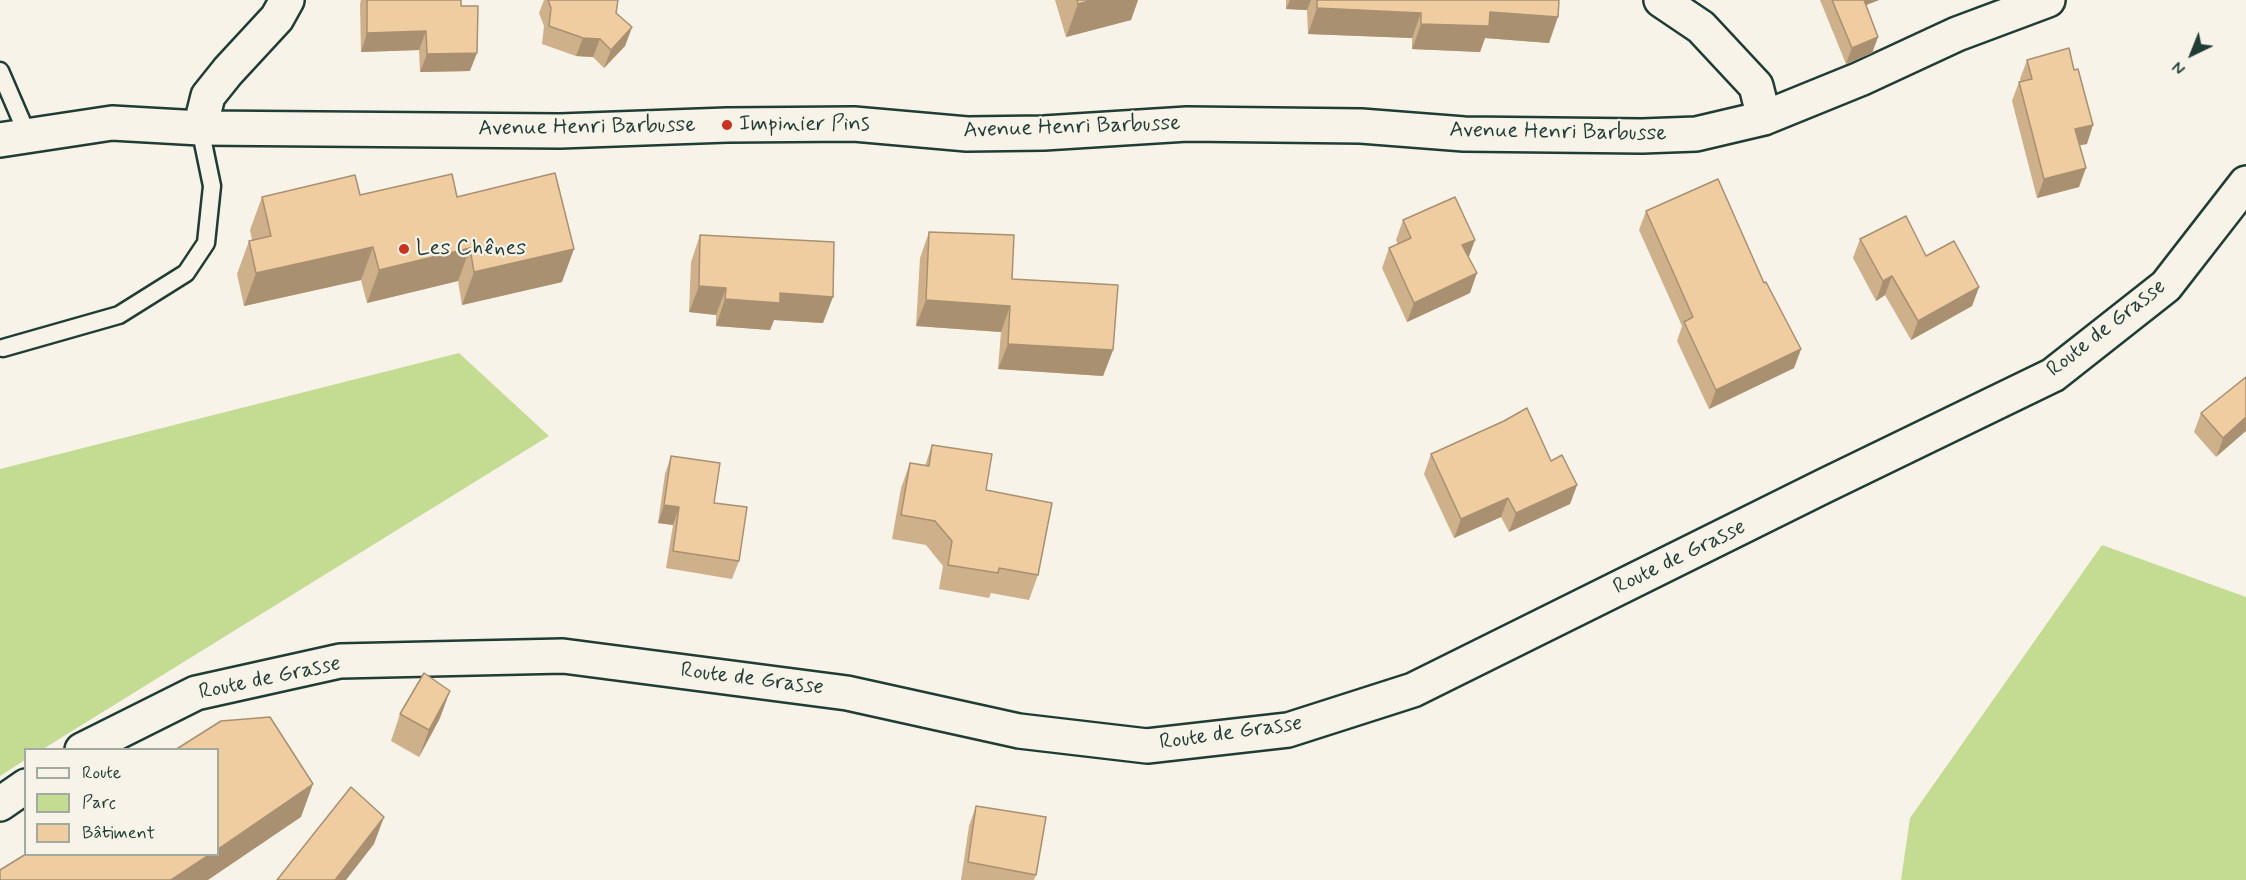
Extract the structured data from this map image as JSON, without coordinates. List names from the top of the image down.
{
  "streets": {
    "street": ["Avenue Henri Barbusse", "Route de Grasse"]
  },
  "places": ["Impinier Pins", "Les Chênes"],
  "legend": ["Route", "Parc", "Bâtiment"],
  "north": "bottom left"
}
